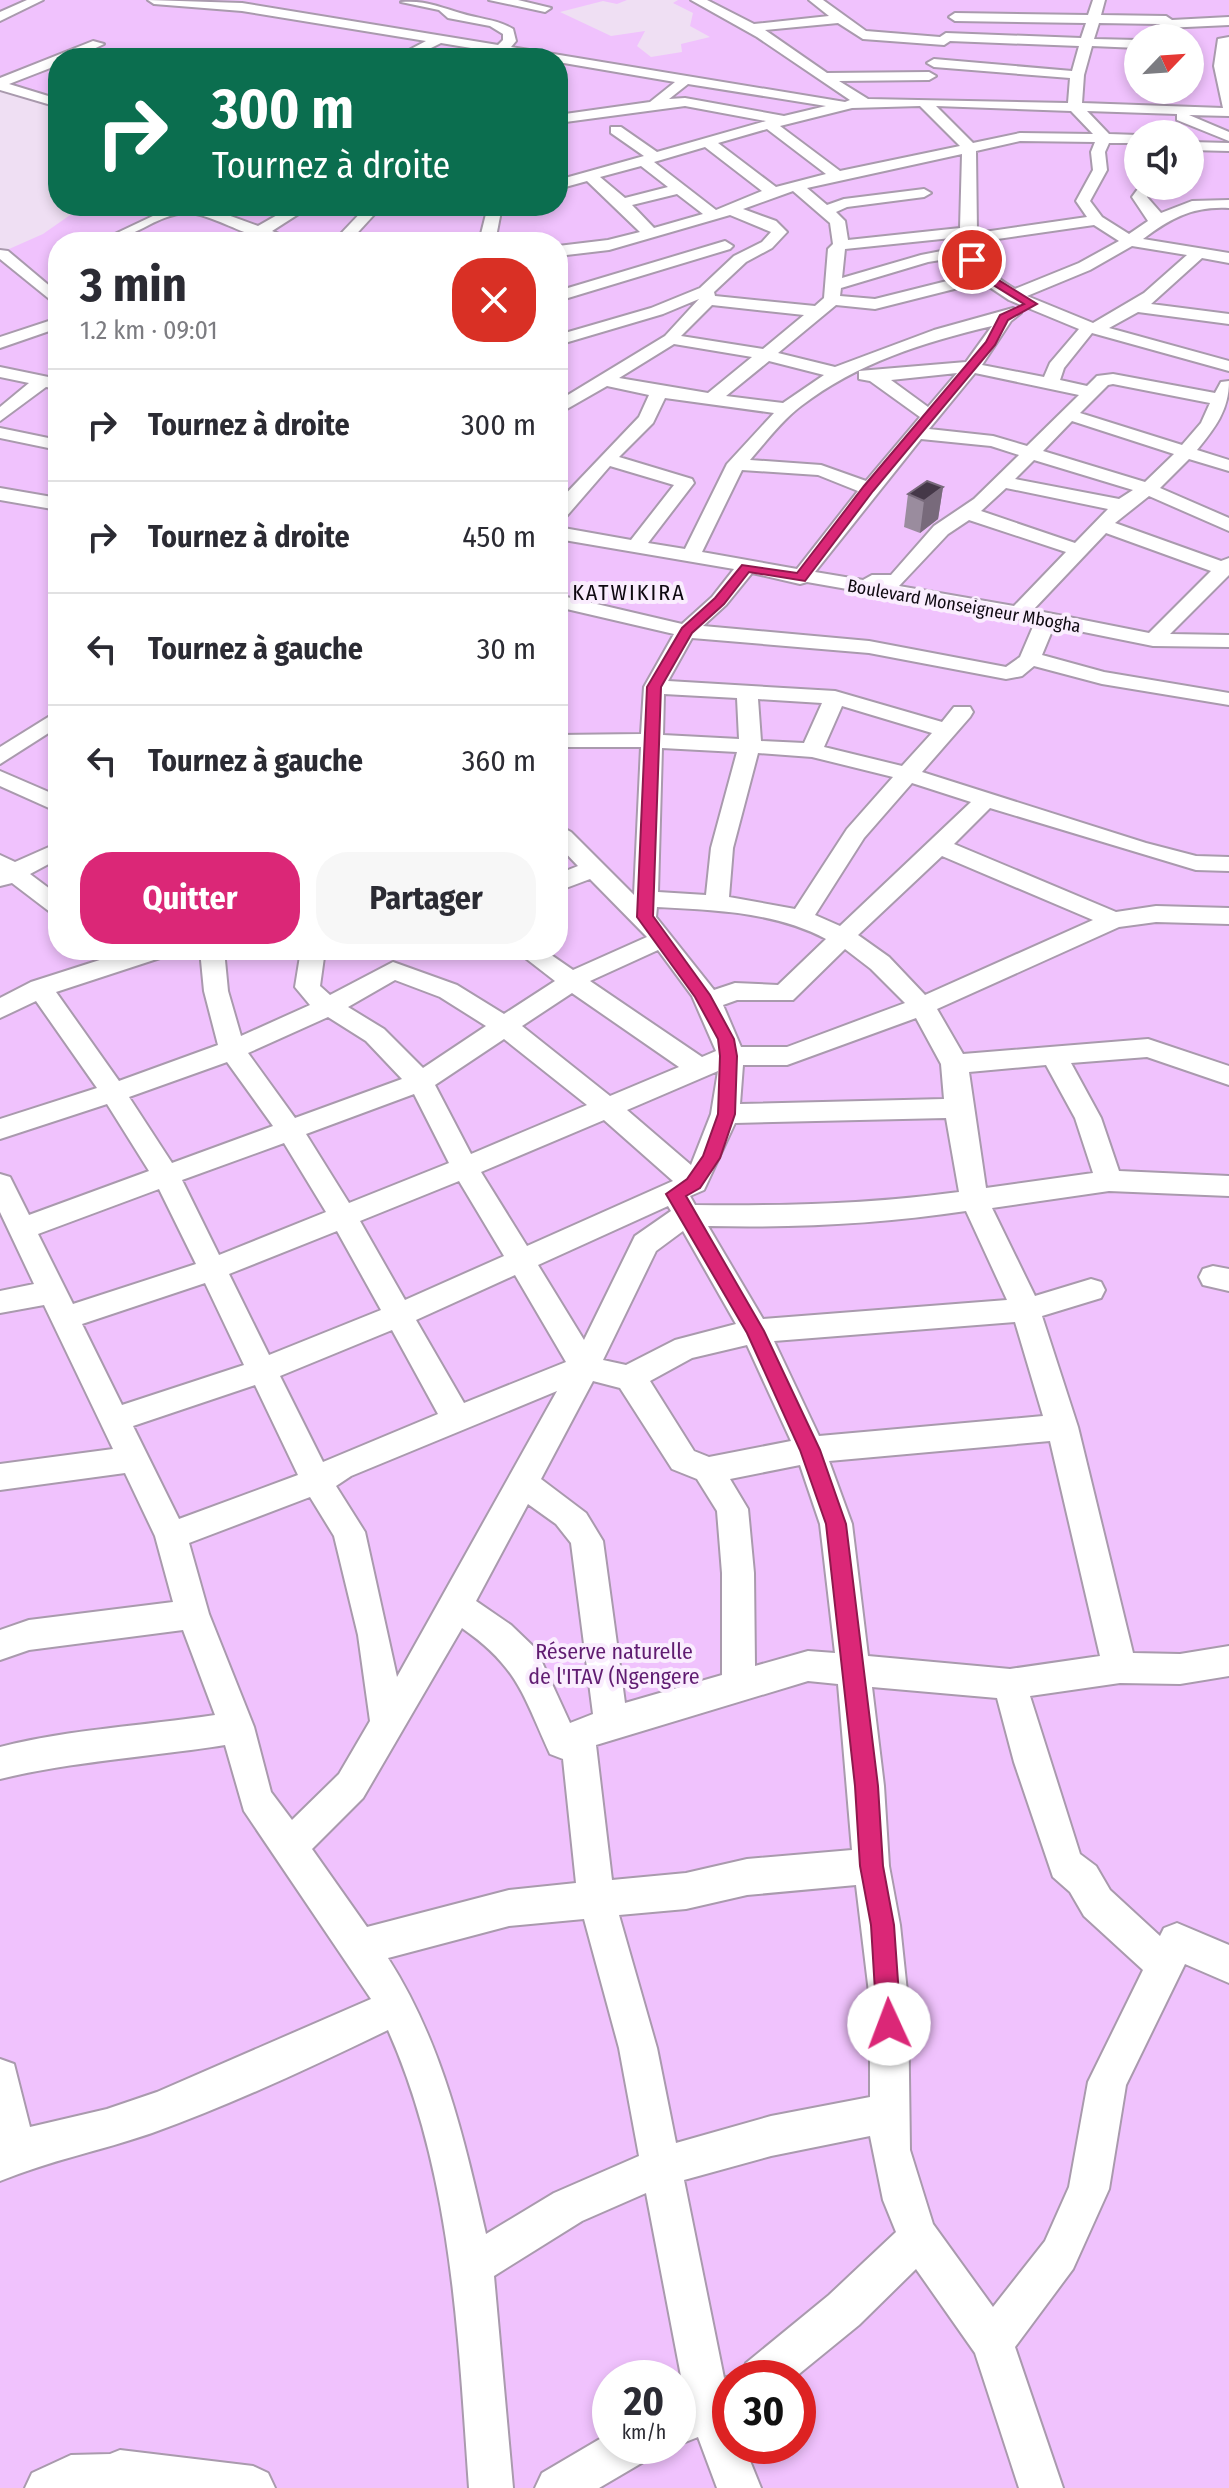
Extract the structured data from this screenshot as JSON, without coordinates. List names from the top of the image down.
{
  "streets": {
    "street": ["Boulevard Monseigneur Mbogha"]
  },
  "districts": ["KATWIKIRA"],
  "parks": ["Réserve naturelle de l'ITAV (Ngengere"],
  "north": "top right",
  "page": {
    "turn": ["300 m", "Tournez à droite"],
    "heading": ["3 min", "1.2 km · 09:01"],
    "list": [
      {
        "name": "Tournez à droite",
        "value": "300 m"
      },
      {
        "name": "Tournez à droite",
        "value": "450 m"
      },
      {
        "name": "Tournez à gauche",
        "value": "30 m"
      },
      {
        "name": "Tournez à gauche",
        "value": "360 m"
      }
    ],
    "buttons": ["Quitter", "Partager"],
    "speed": "20 km/h",
    "limit": "30"
  }
}
